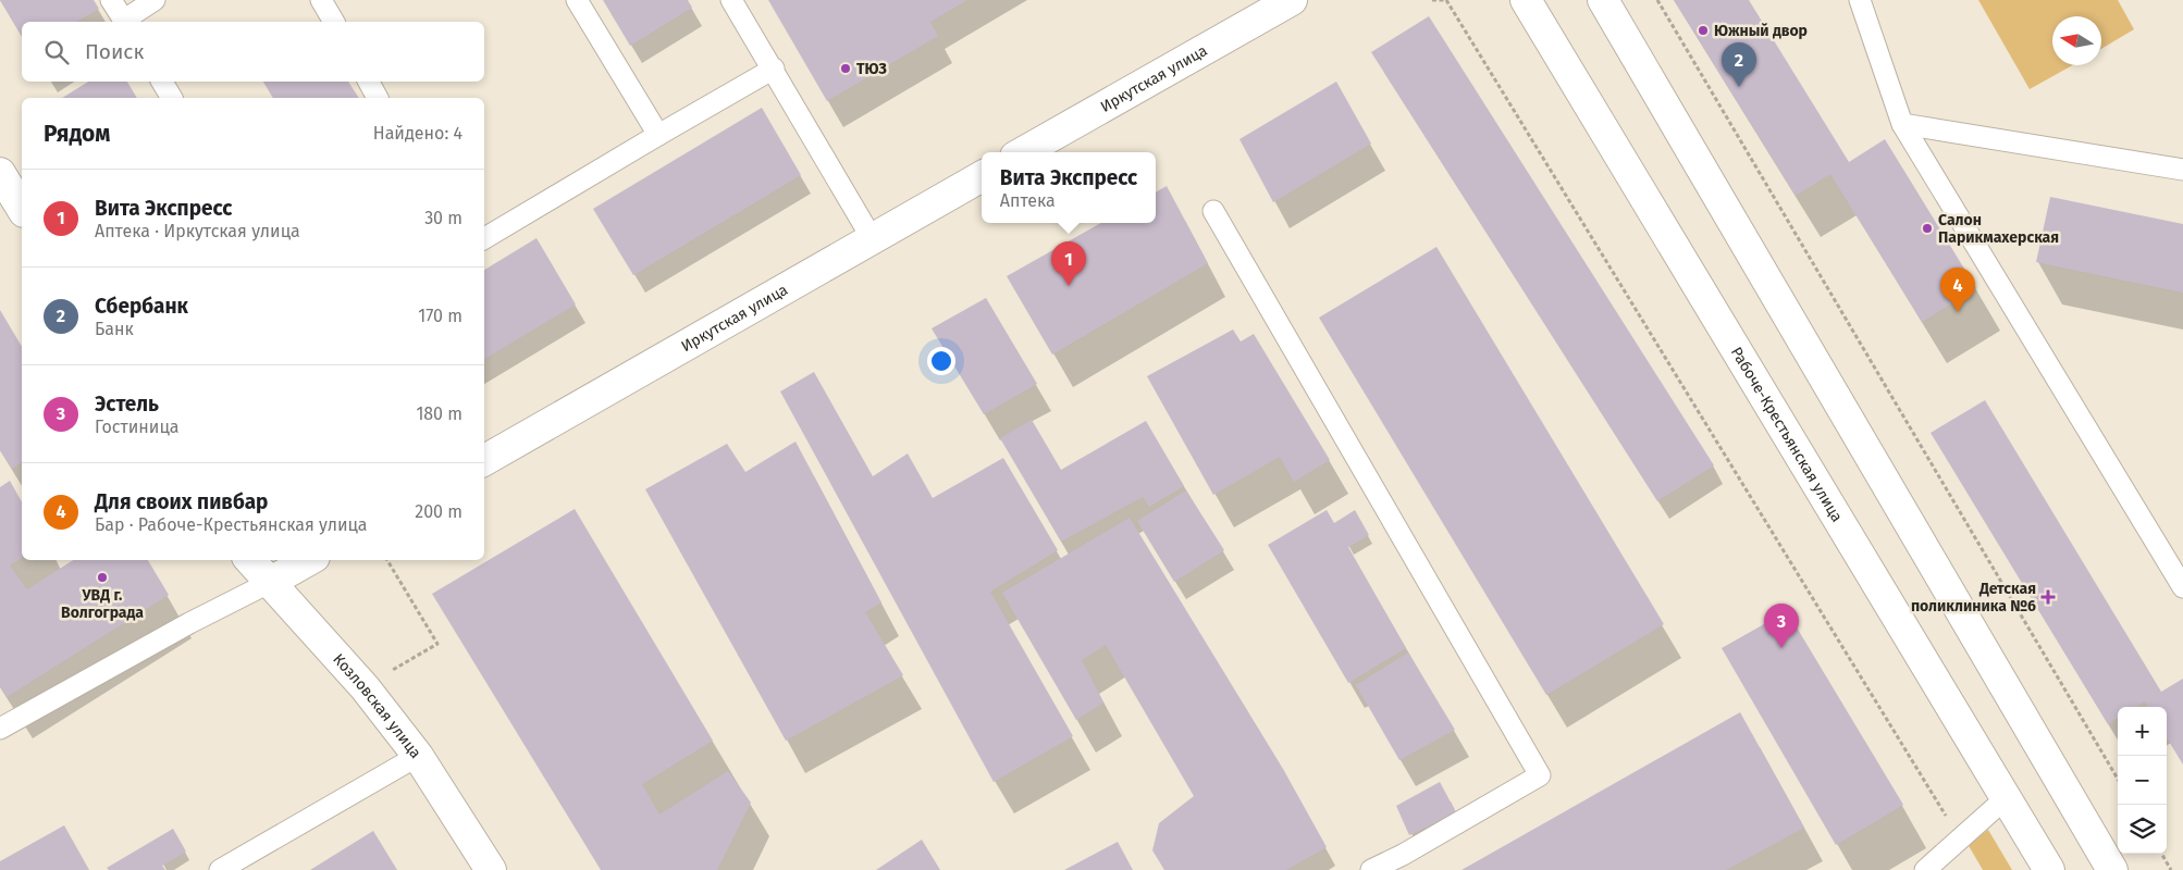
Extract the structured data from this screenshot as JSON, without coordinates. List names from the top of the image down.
{
  "streets": {
    "main road": ["Иркутская улица", "Рабоче-Крестьянская улица", "Козловская улица"]
  },
  "places": {
    "other": [
      "Южный двор",
      "ТЮЗ",
      "Салон Парикмахерская",
      "УВД г. Волгограда"
    ],
    "health": ["Детская поликлиника №6"]
  },
  "north": "left",
  "page": {
    "search": "Поиск",
    "pins": [
      "2",
      "1",
      "4",
      "3"
    ],
    "heading": ["Рядом", "Найдено: 4"],
    "popup": ["Вита Экспресс", "Аптека"],
    "list": [
      {
        "mark": "1",
        "name": "Вита Экспресс",
        "note": "Аптека · Иркутская улица",
        "value": "30 m"
      },
      {
        "mark": "2",
        "name": "Сбербанк",
        "note": "Банк",
        "value": "170 m"
      },
      {
        "mark": "3",
        "name": "Эстель",
        "note": "Гостиница",
        "value": "180 m"
      },
      {
        "mark": "4",
        "name": "Для своих пивбар",
        "note": "Бар · Рабоче-Крестьянская улица",
        "value": "200 m"
      }
    ],
    "map_buttons": ["+", "−"]
  }
}
